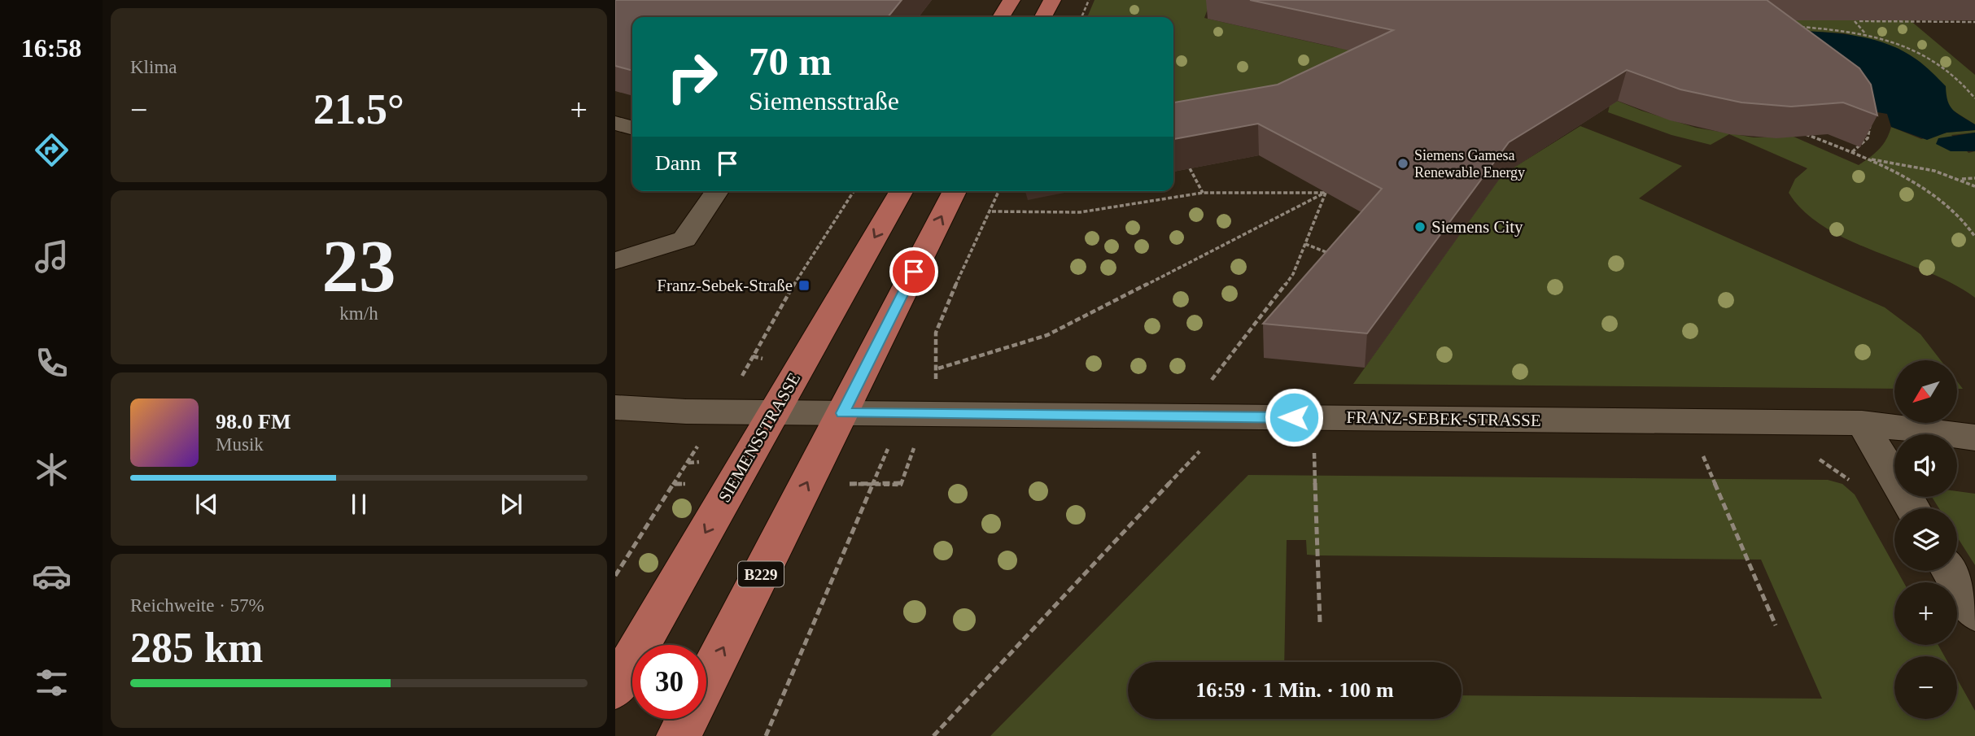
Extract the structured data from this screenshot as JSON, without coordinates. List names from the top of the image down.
{
  "streets": {
    "main road": ["SIEMENSSTRASSE", "B229"],
    "street": ["FRANZ-SEBEK-STRASSE"]
  },
  "crossings": [
    ["FRANZ-SEBEK-STRASSE", "SIEMENSSTRASSE"],
    ["FRANZ-SEBEK-STRASSE", "B229"]
  ],
  "places": {
    "other": ["Siemens Gamesa Renewable Energy", "Siemens City"],
    "transit": ["Franz-Sebek-Straße"]
  },
  "north": "bottom left",
  "page": {
    "tabs": "16:58",
    "tile": [
      "Klima",
      ["23", "km/h"],
      ["Reichweite · 57%", "285 km"]
    ],
    "turn": ["70 m", "Siemensstraße"],
    "heat": ["−", "21.5°", "+"],
    "then": "Dann",
    "map_buttons": ["+", "−"],
    "song": ["98.0 FM", "Musik"],
    "limit": "30",
    "trip": "16:59 · 1 Min. · 100 m"
  }
}
